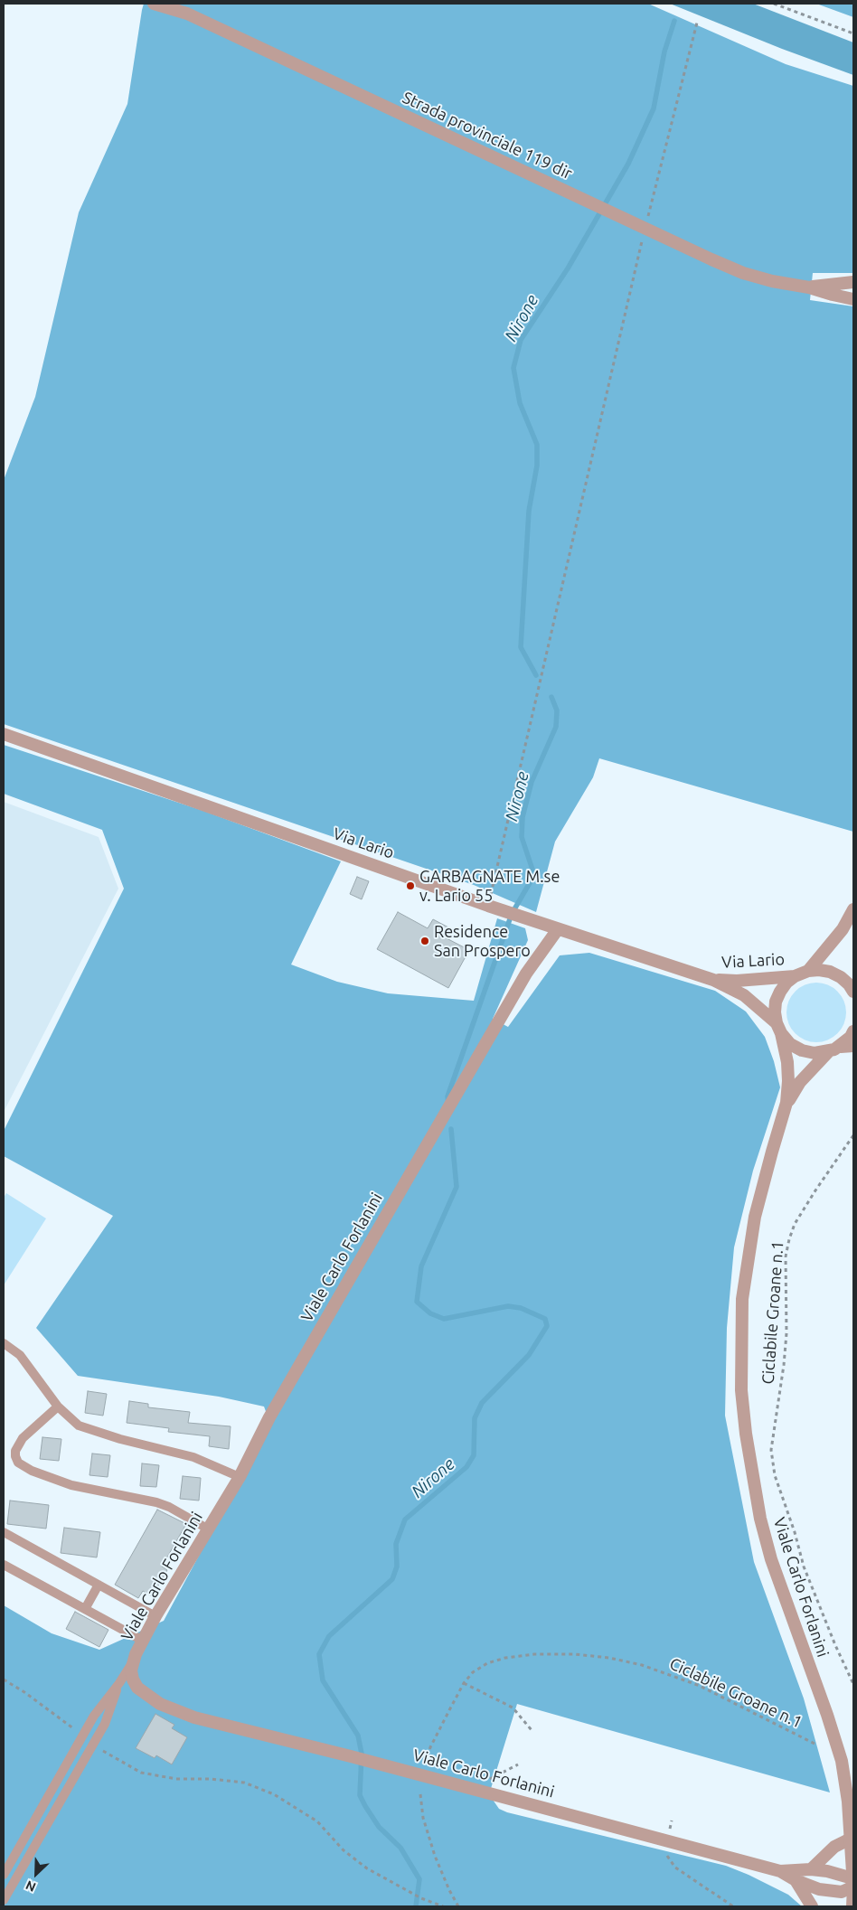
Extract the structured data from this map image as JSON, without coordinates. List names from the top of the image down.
{
  "streets": {
    "street": ["Strada provinciale 119 dir", "Via Lario", "Viale Carlo Forlanini"],
    "path": ["Ciclabile Groane n.1"]
  },
  "crossings": [
    ["Via Lario", "Viale Carlo Forlanini"]
  ],
  "water": ["Nirone"],
  "places": ["GARBAGNATE M.se v. Lario 55", "Residence San Prospero"],
  "north": "bottom left"
}
